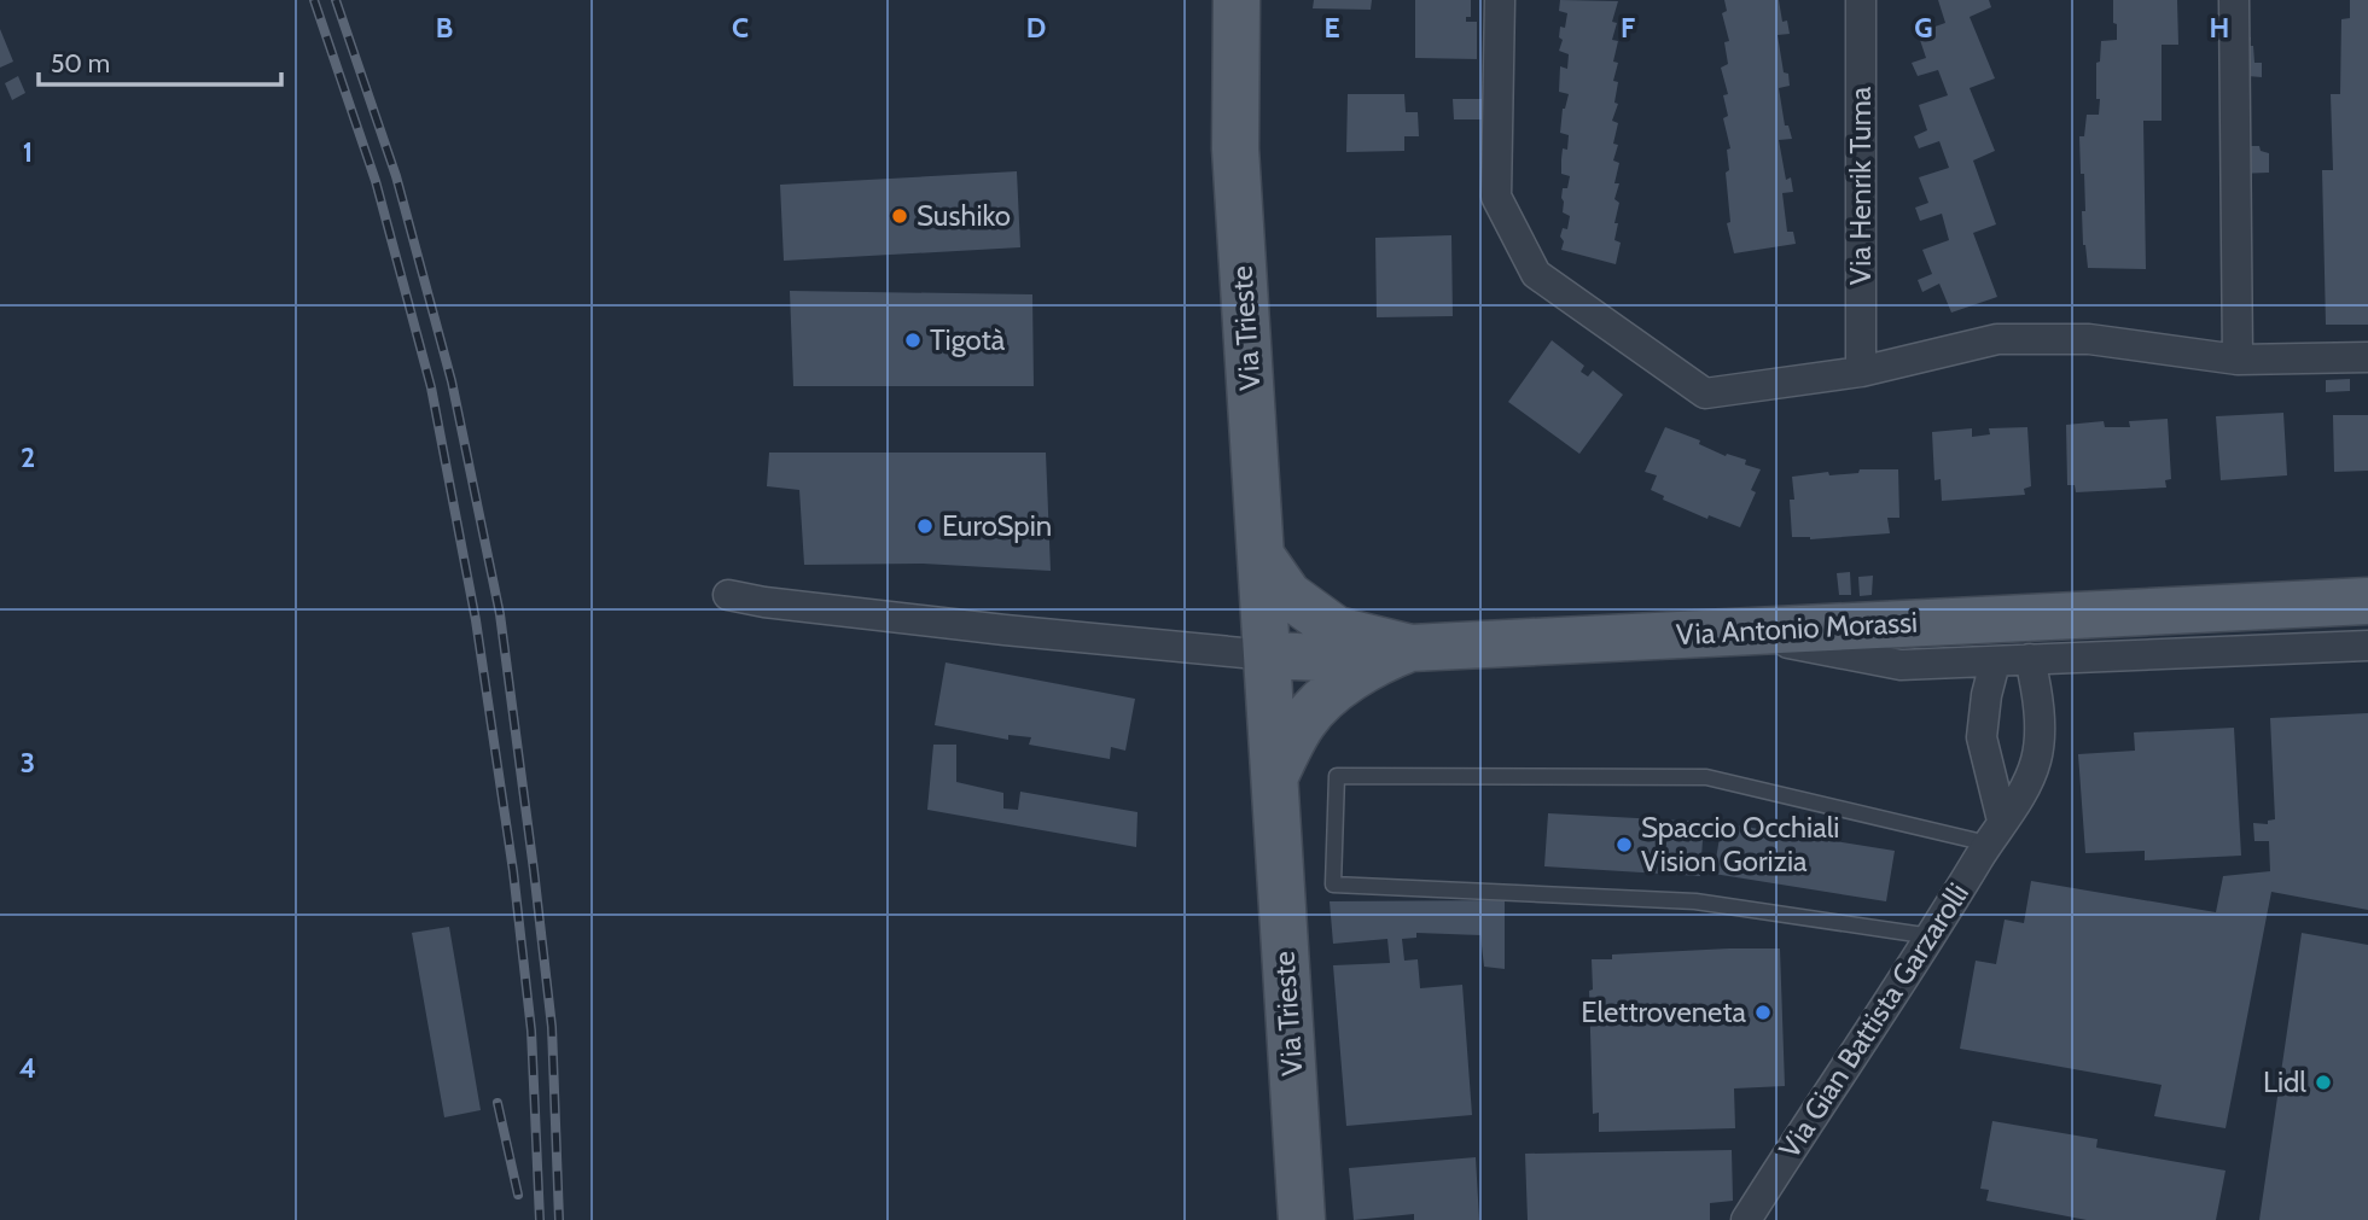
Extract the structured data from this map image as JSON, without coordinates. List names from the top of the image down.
{
  "streets": {
    "main road": ["Via Trieste", "Via Antonio Morassi"],
    "street": ["Via Henrik Tuma", "Via Gian Battista Garzarolli"]
  },
  "crossings": [
    ["Via Trieste", "Via Antonio Morassi"]
  ],
  "places": [
    "Sushiko",
    "Tigotà",
    "EuroSpin",
    "Spaccio Occhiali Vision Gorizia",
    "Elettroveneta",
    "Lidl"
  ],
  "scale_bar": "50 m",
  "grid": {
    "columns": [
      "B",
      "C",
      "D",
      "E",
      "F",
      "G",
      "H"
    ],
    "rows": [
      "1",
      "2",
      "3",
      "4"
    ]
  }
}
